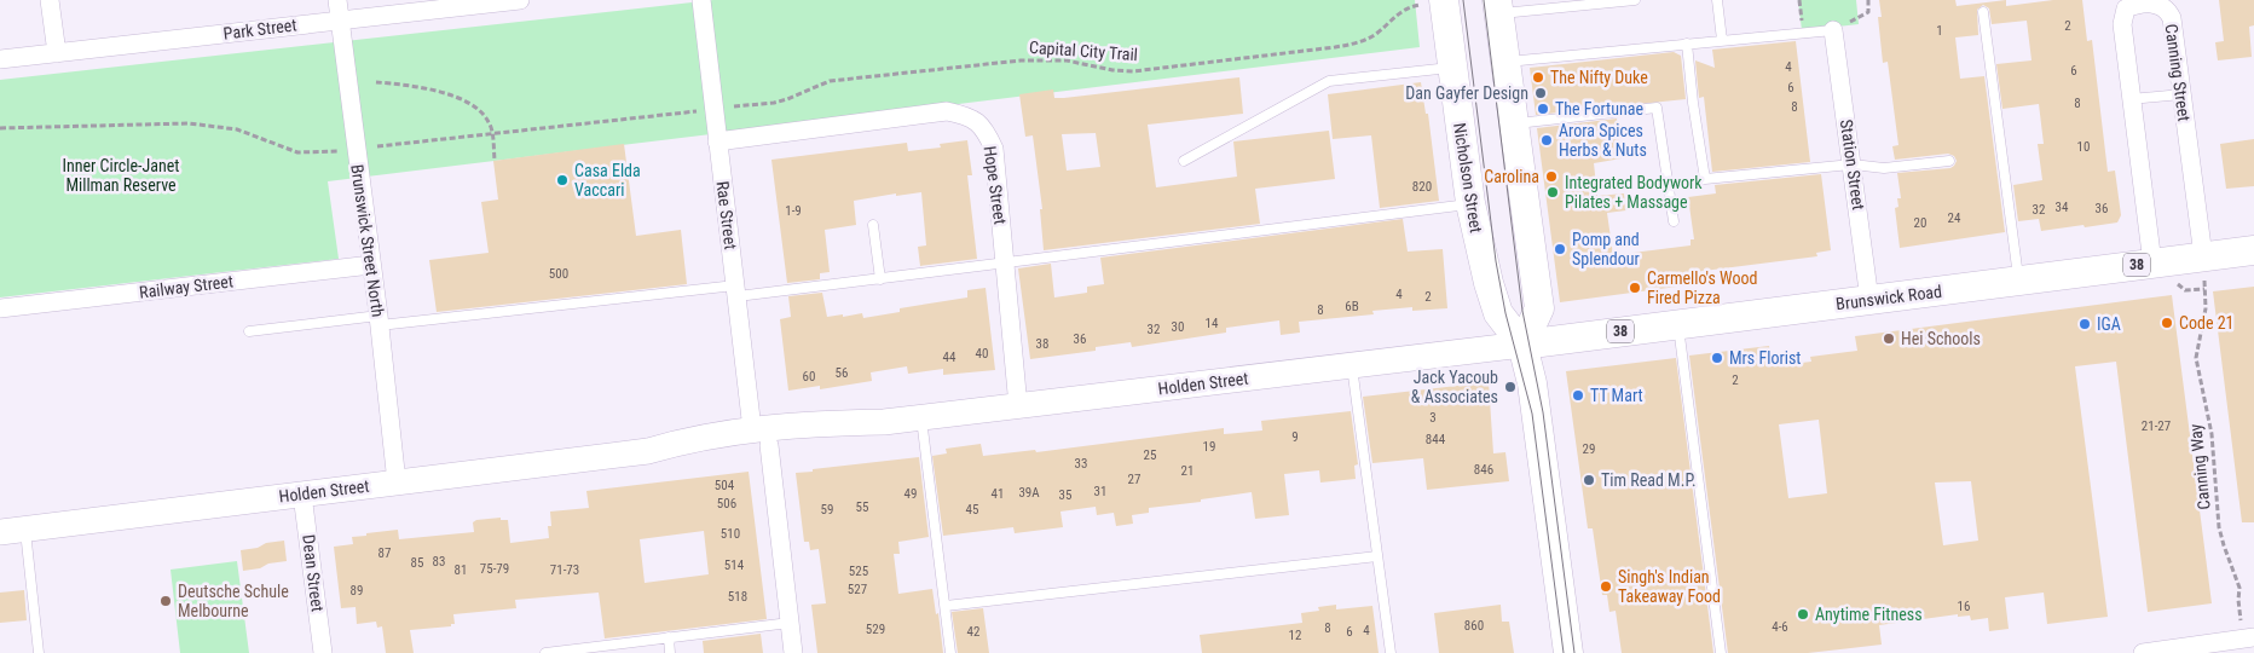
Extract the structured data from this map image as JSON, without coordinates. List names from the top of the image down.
{
  "streets": {
    "main road": [
      "Nicholson Street",
      "38",
      "Brunswick Road",
      "Holden Street"
    ],
    "street": [
      "Park Street",
      "Canning Street",
      "Station Street",
      "Hope Street",
      "Rae Street",
      "Brunswick Street North",
      "Railway Street",
      "Dean Street"
    ],
    "path": ["Capital City Trail", "Canning Way"]
  },
  "crossings": [
    ["Park Street", "Brunswick Street North"],
    ["Capital City Trail", "Nicholson Street"],
    ["Capital City Trail", "Rae Street"],
    ["Canning Street", "Brunswick Road"],
    ["Station Street", "Brunswick Road"],
    ["Nicholson Street", "Brunswick Road"],
    ["Nicholson Street", "Holden Street"],
    ["Hope Street", "Rae Street"],
    ["Hope Street", "Holden Street"],
    ["Rae Street", "Holden Street"],
    ["Brunswick Street North", "Railway Street"],
    ["Brunswick Street North", "Holden Street"],
    ["Brunswick Road", "Holden Street"],
    ["Holden Street", "Dean Street"]
  ],
  "parks": ["Inner Circle-Janet Millman Reserve"],
  "places": [
    "The Nifty Duke",
    "Dan Gayfer Design",
    "The Fortunae",
    "Arora Spices Herbs & Nuts",
    "Carolina",
    "Casa Elda Vaccari",
    "Integrated Bodywork Pilates + Massage",
    "Pomp and Splendour",
    "Carmello's Wood Fired Pizza",
    "Code 21",
    "IGA",
    "Hei Schools",
    "Mrs Florist",
    "Jack Yacoub & Associates",
    "TT Mart",
    "Tim Read M.P.",
    "Singh's Indian Takeaway Food",
    "Deutsche Schule Melbourne",
    "Anytime Fitness"
  ],
  "house_numbers": [
    "2",
    "1",
    "4",
    "6",
    "6",
    "8",
    "8",
    "10",
    "820",
    "34",
    "36",
    "32",
    "1-9",
    "24",
    "20",
    "500",
    "4",
    "2",
    "6B",
    "8",
    "14",
    "30",
    "32",
    "36",
    "38",
    "40",
    "44",
    "56",
    "60",
    "2",
    "3",
    "21-27",
    "9",
    "844",
    "19",
    "29",
    "25",
    "33",
    "846",
    "21",
    "27",
    "504",
    "31",
    "39A",
    "49",
    "41",
    "35",
    "506",
    "55",
    "59",
    "45",
    "510",
    "87",
    "83",
    "85",
    "514",
    "75-79",
    "81",
    "71-73",
    "525",
    "527",
    "89",
    "518",
    "16",
    "860",
    "4-6",
    "8",
    "529",
    "4",
    "42",
    "6",
    "12"
  ]
}
